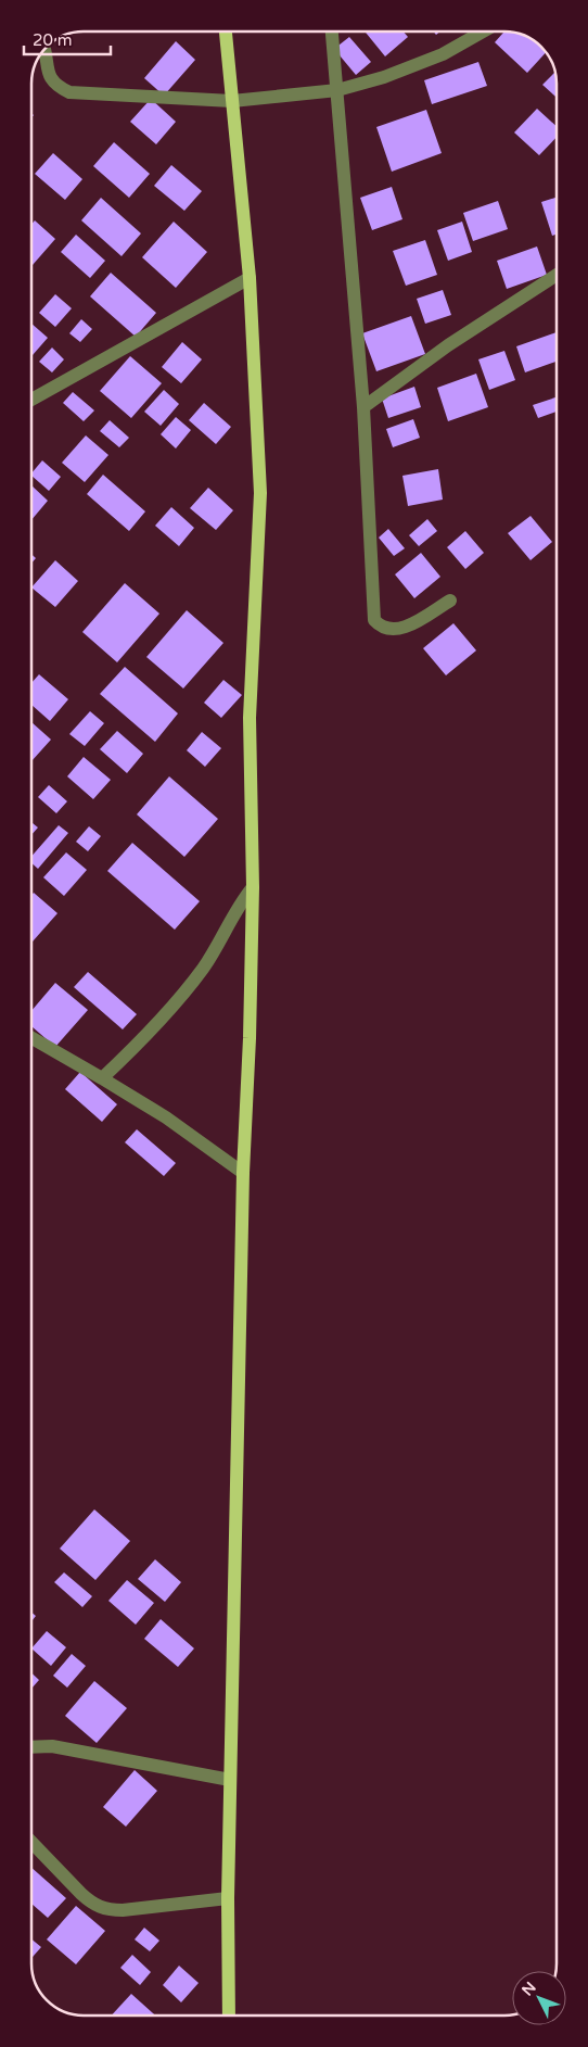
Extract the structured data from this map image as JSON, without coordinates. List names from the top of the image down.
{
  "scale_bar": "20 m",
  "north": "top left"
}
